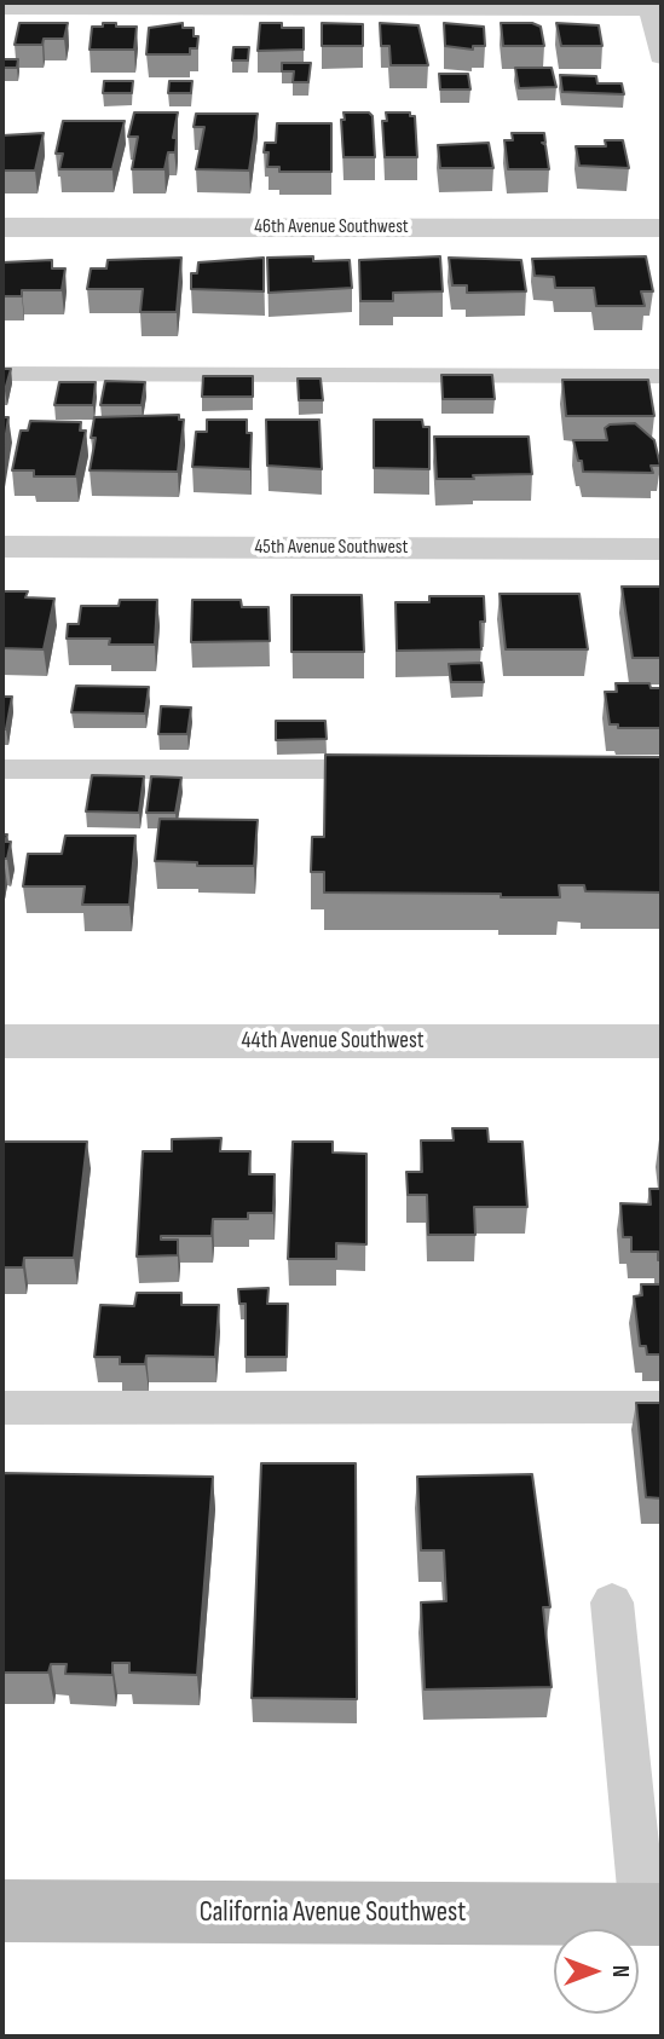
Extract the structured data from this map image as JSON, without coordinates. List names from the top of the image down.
{
  "streets": {
    "main road": ["California Avenue Southwest"],
    "street": ["46th Avenue Southwest", "45th Avenue Southwest", "44th Avenue Southwest"]
  },
  "north": "right"
}
